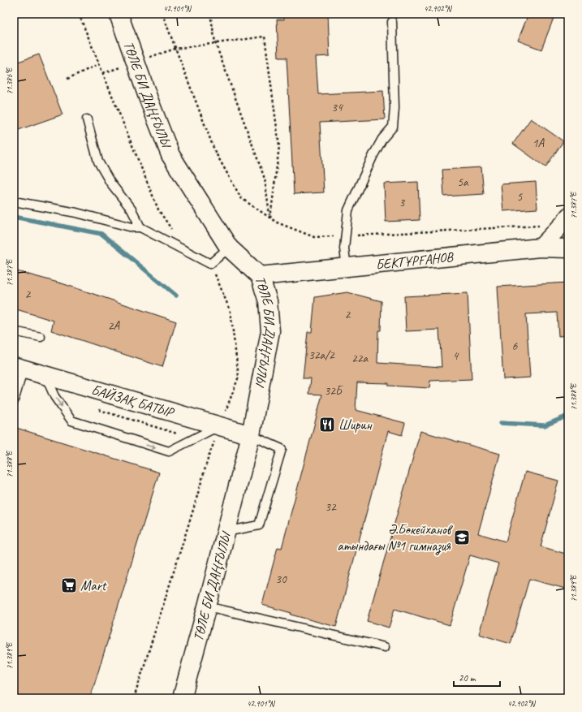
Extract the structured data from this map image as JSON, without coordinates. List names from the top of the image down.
{
  "streets": {
    "street": ["ТӨЛЕ БИ ДАҢҒЫЛЫ", "БЕКТҰРҒАНОВ", "БАЙЗАҚ БАТЫР"]
  },
  "crossings": [
    ["ТӨЛЕ БИ ДАҢҒЫЛЫ", "БЕКТҰРҒАНОВ"],
    ["ТӨЛЕ БИ ДАҢҒЫЛЫ", "БАЙЗАҚ БАТЫР"]
  ],
  "places": {
    "restaurant": ["Ширин"],
    "school or university": ["Ә.Бөкейханов атындағы №1 гимназия"],
    "supermarket": ["Mart"]
  },
  "house_numbers": [
    "34",
    "1А",
    "5а",
    "5",
    "3",
    "2",
    "2",
    "2А",
    "6",
    "32а/2",
    "4",
    "22а",
    "32Б",
    "32",
    "30"
  ],
  "scale_bar": "20 m",
  "coordinates": [
    "42.901°N",
    "42.902°N",
    "71.386°E",
    "71.387°E",
    "71.388°E",
    "71.389°E"
  ]
}
